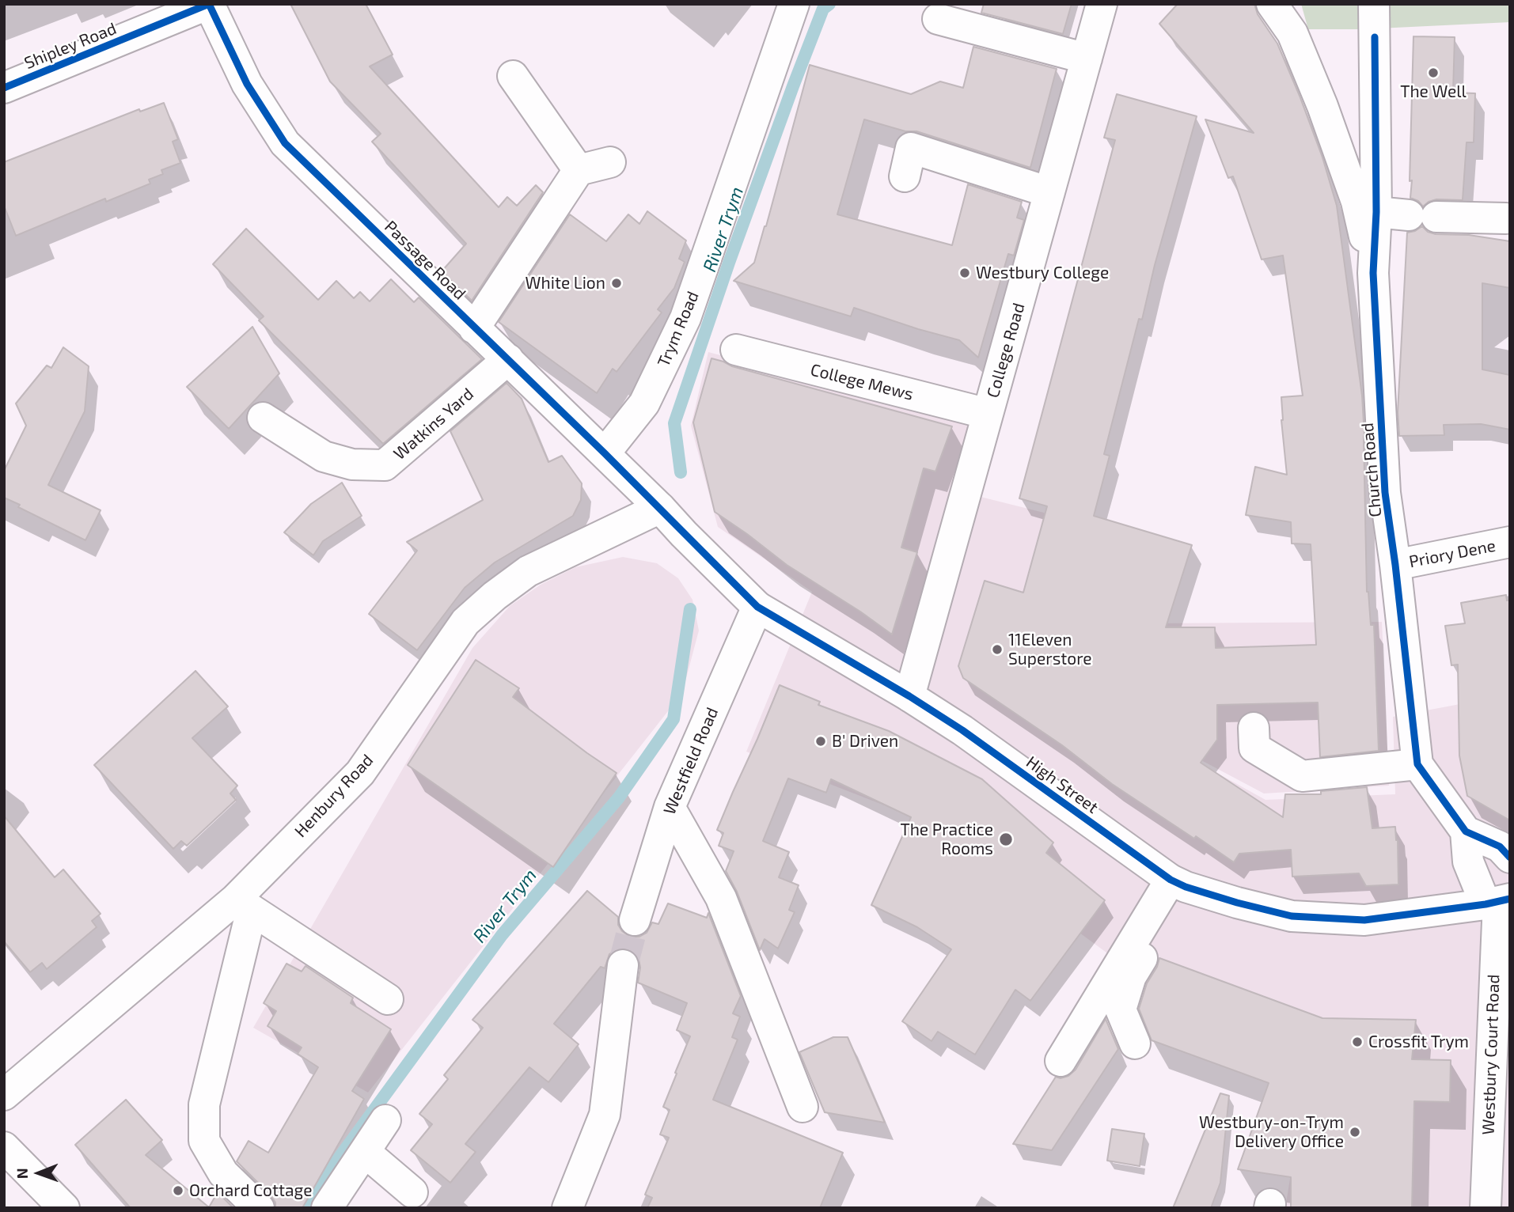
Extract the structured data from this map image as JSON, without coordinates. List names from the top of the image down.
{
  "streets": {
    "street": [
      "Shipley Road",
      "Passage Road",
      "Trym Road",
      "College Road",
      "College Mews",
      "Watkins Yard",
      "Church Road",
      "Priory Dene",
      "Westfield Road",
      "High Street",
      "Henbury Road",
      "Westbury Court Road"
    ]
  },
  "crossings": [
    ["Shipley Road", "Passage Road"],
    ["Passage Road", "Trym Road"],
    ["Passage Road", "Watkins Yard"],
    ["Passage Road", "High Street"],
    ["Passage Road", "Henbury Road"],
    ["College Road", "College Mews"],
    ["College Road", "High Street"],
    ["Church Road", "Priory Dene"],
    ["Westfield Road", "High Street"],
    ["High Street", "Henbury Road"],
    ["High Street", "Westbury Court Road"]
  ],
  "water": ["River Trym"],
  "places": [
    "The Well",
    "Westbury College",
    "White Lion",
    "11Eleven Superstore",
    "B' Driven",
    "The Practice Rooms",
    "Crossfit Trym",
    "Westbury-on-Trym Delivery Office",
    "Orchard Cottage"
  ],
  "north": "left"
}
